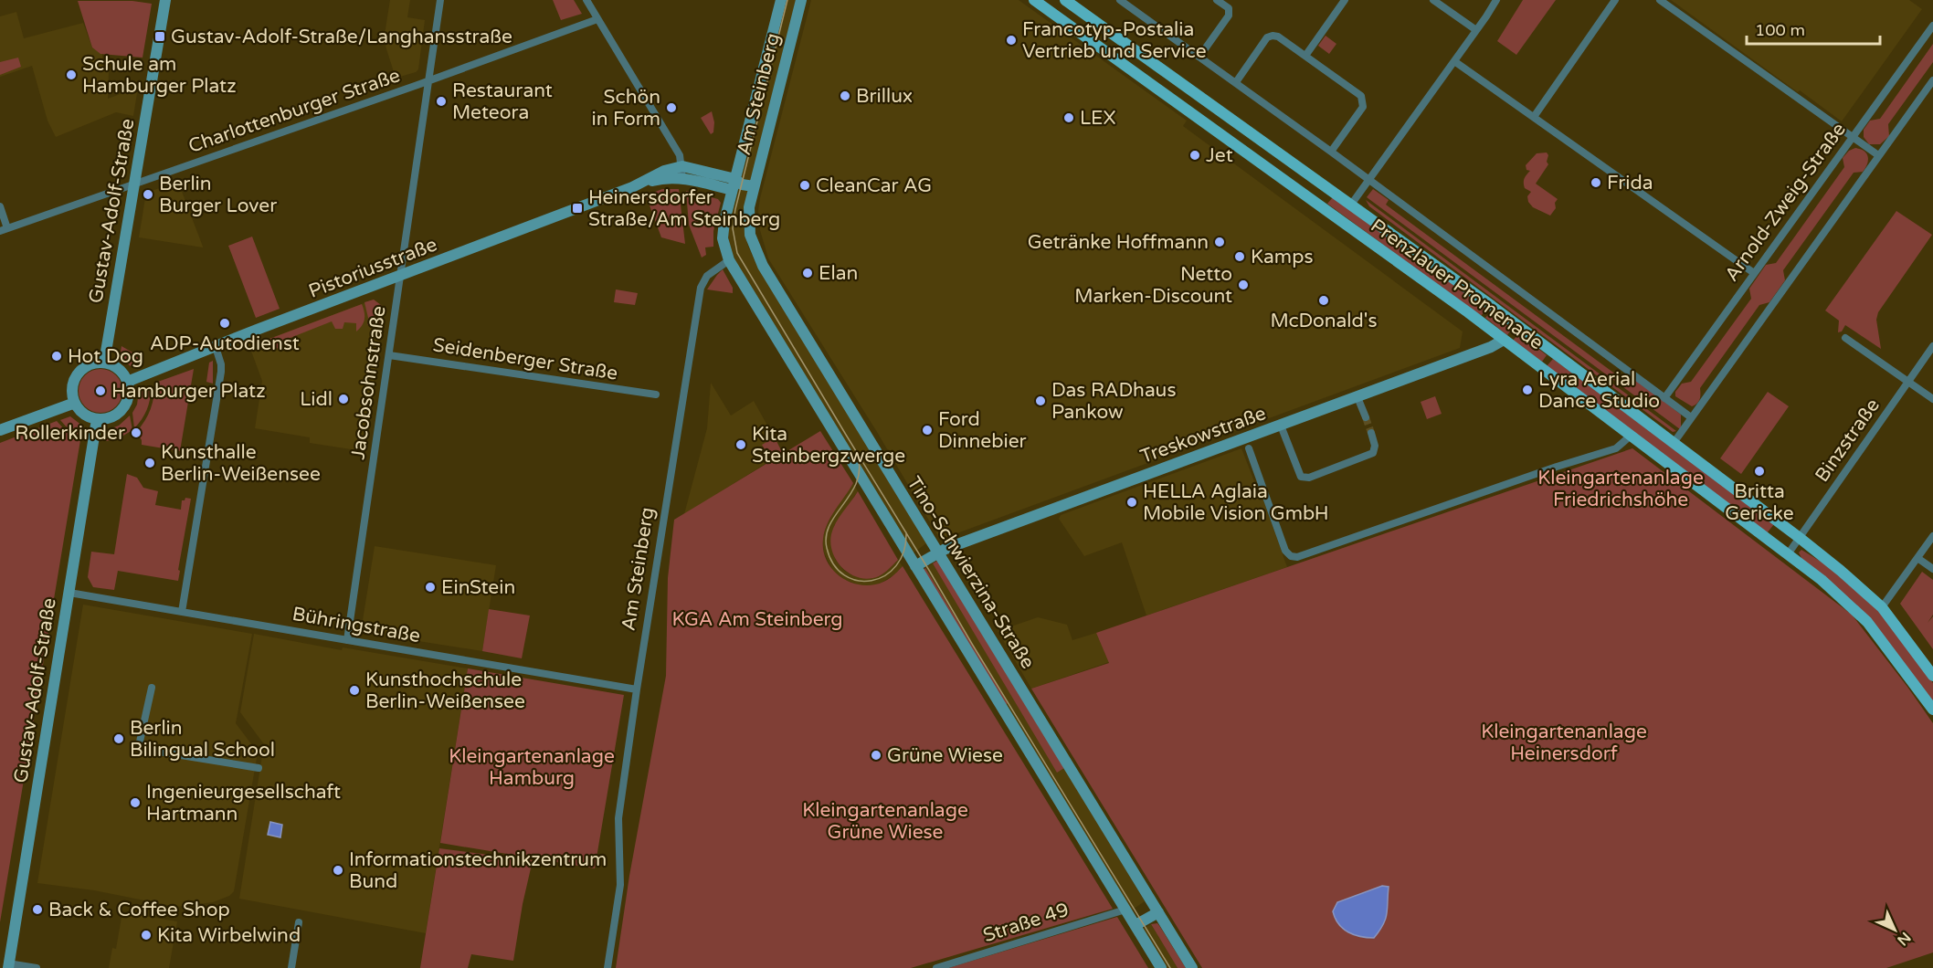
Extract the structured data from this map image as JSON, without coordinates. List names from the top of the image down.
{
  "streets": {
    "main road": ["Prenzlauer Promenade"],
    "street": [
      "Am Steinberg",
      "Charlottenburger Straße",
      "Arnold-Zweig-Straße",
      "Gustav-Adolf-Straße",
      "Pistoriusstraße",
      "Seidenberger Straße",
      "Jacobsohnstraße",
      "Treskowstraße",
      "Binzstraße",
      "Tino-Schwierzina-Straße",
      "Bühringstraße",
      "Straße 49"
    ]
  },
  "crossings": [
    ["Am Steinberg", "Pistoriusstraße"],
    ["Am Steinberg", "Tino-Schwierzina-Straße"],
    ["Am Steinberg", "Bühringstraße"],
    ["Charlottenburger Straße", "Gustav-Adolf-Straße"],
    ["Charlottenburger Straße", "Jacobsohnstraße"],
    ["Arnold-Zweig-Straße", "Prenzlauer Promenade"],
    ["Gustav-Adolf-Straße", "Pistoriusstraße"],
    ["Gustav-Adolf-Straße", "Bühringstraße"],
    ["Pistoriusstraße", "Jacobsohnstraße"],
    ["Pistoriusstraße", "Tino-Schwierzina-Straße"],
    ["Prenzlauer Promenade", "Treskowstraße"],
    ["Prenzlauer Promenade", "Binzstraße"],
    ["Seidenberger Straße", "Jacobsohnstraße"],
    ["Jacobsohnstraße", "Bühringstraße"],
    ["Treskowstraße", "Tino-Schwierzina-Straße"]
  ],
  "parks": [
    "Kleingartenanlage Friedrichshöhe",
    "KGA Am Steinberg",
    "Kleingartenanlage Heinersdorf",
    "Kleingartenanlage Hamburg",
    "Kleingartenanlage Grüne Wiese"
  ],
  "places": {
    "transit": ["Gustav-Adolf-Straße/Langhansstraße", "Heinersdorfer Straße/Am Steinberg"],
    "other": [
      "Francotyp-Postalia Vertrieb und Service",
      "Schule am Hamburger Platz",
      "Brillux",
      "Restaurant Meteora",
      "Schön in Form",
      "LEX",
      "Jet",
      "Frida",
      "CleanCar AG",
      "Berlin Burger Lover",
      "Getränke Hoffmann",
      "Kamps",
      "Elan",
      "Netto Marken-Discount",
      "McDonald's",
      "ADP-Autodienst",
      "Hot Dog",
      "Lyra Aerial Dance Studio",
      "Hamburger Platz",
      "Lidl",
      "Das RADhaus Pankow",
      "Ford Dinnebier",
      "Rollerkinder",
      "Kita Steinbergzwerge",
      "Kunsthalle Berlin-Weißensee",
      "Britta Gericke",
      "HELLA Aglaia Mobile Vision GmbH",
      "EinStein",
      "Kunsthochschule Berlin-Weißensee",
      "Berlin Bilingual School",
      "Grüne Wiese",
      "Ingenieurgesellschaft Hartmann",
      "Informationstechnikzentrum Bund",
      "Back & Coffee Shop",
      "Kita Wirbelwind"
    ]
  },
  "scale_bar": "100 m",
  "north": "bottom right"
}
